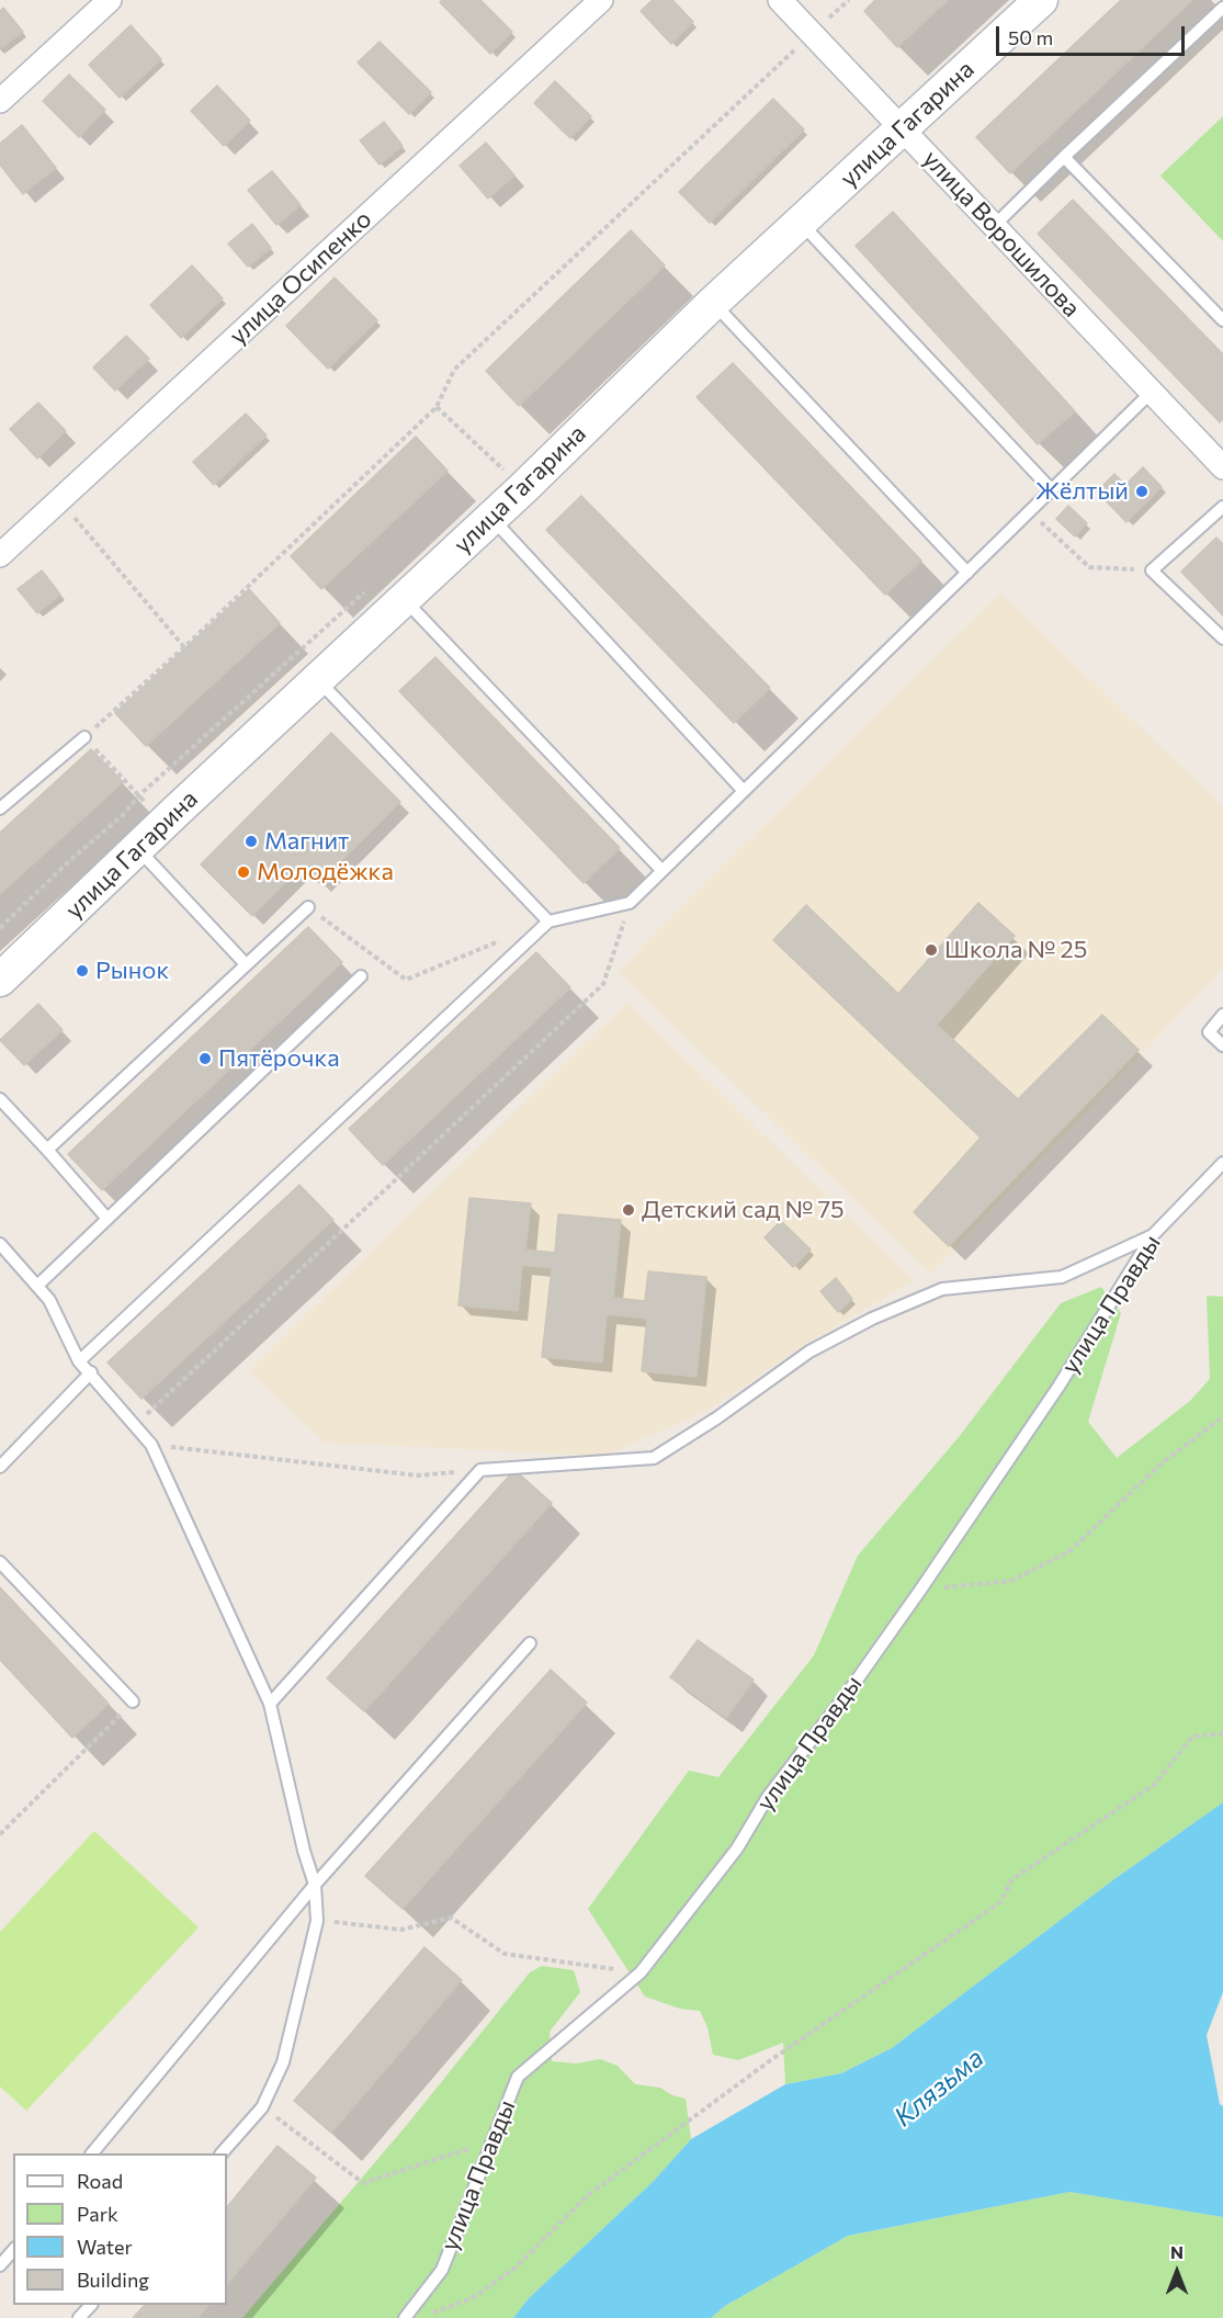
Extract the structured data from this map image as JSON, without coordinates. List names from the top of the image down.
{
  "streets": {
    "main road": ["улица Гагарина"],
    "street": ["улица Ворошилова", "улица Осипенко"],
    "lane": ["улица Правды"]
  },
  "crossings": [
    ["улица Гагарина", "улица Ворошилова"]
  ],
  "water": ["Клязьма"],
  "places": [
    "Жёлтый",
    "Магнит",
    "Молодёжка",
    "Школа № 25",
    "Рынок",
    "Пятёрочка",
    "Детский сад № 75"
  ],
  "legend": [
    "Road",
    "Park",
    "Water",
    "Building"
  ],
  "scale_bar": "50 m",
  "north": "top"
}
